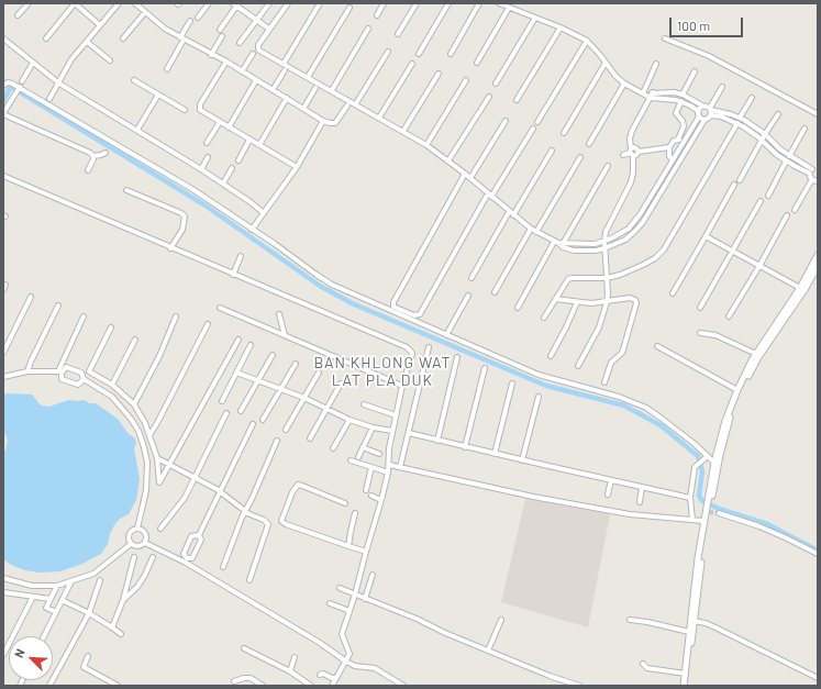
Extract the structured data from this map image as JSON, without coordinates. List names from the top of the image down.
{
  "districts": ["BAN KHLONG WAT LAT PLA DUK"],
  "scale_bar": "100 m",
  "north": "top left"
}
